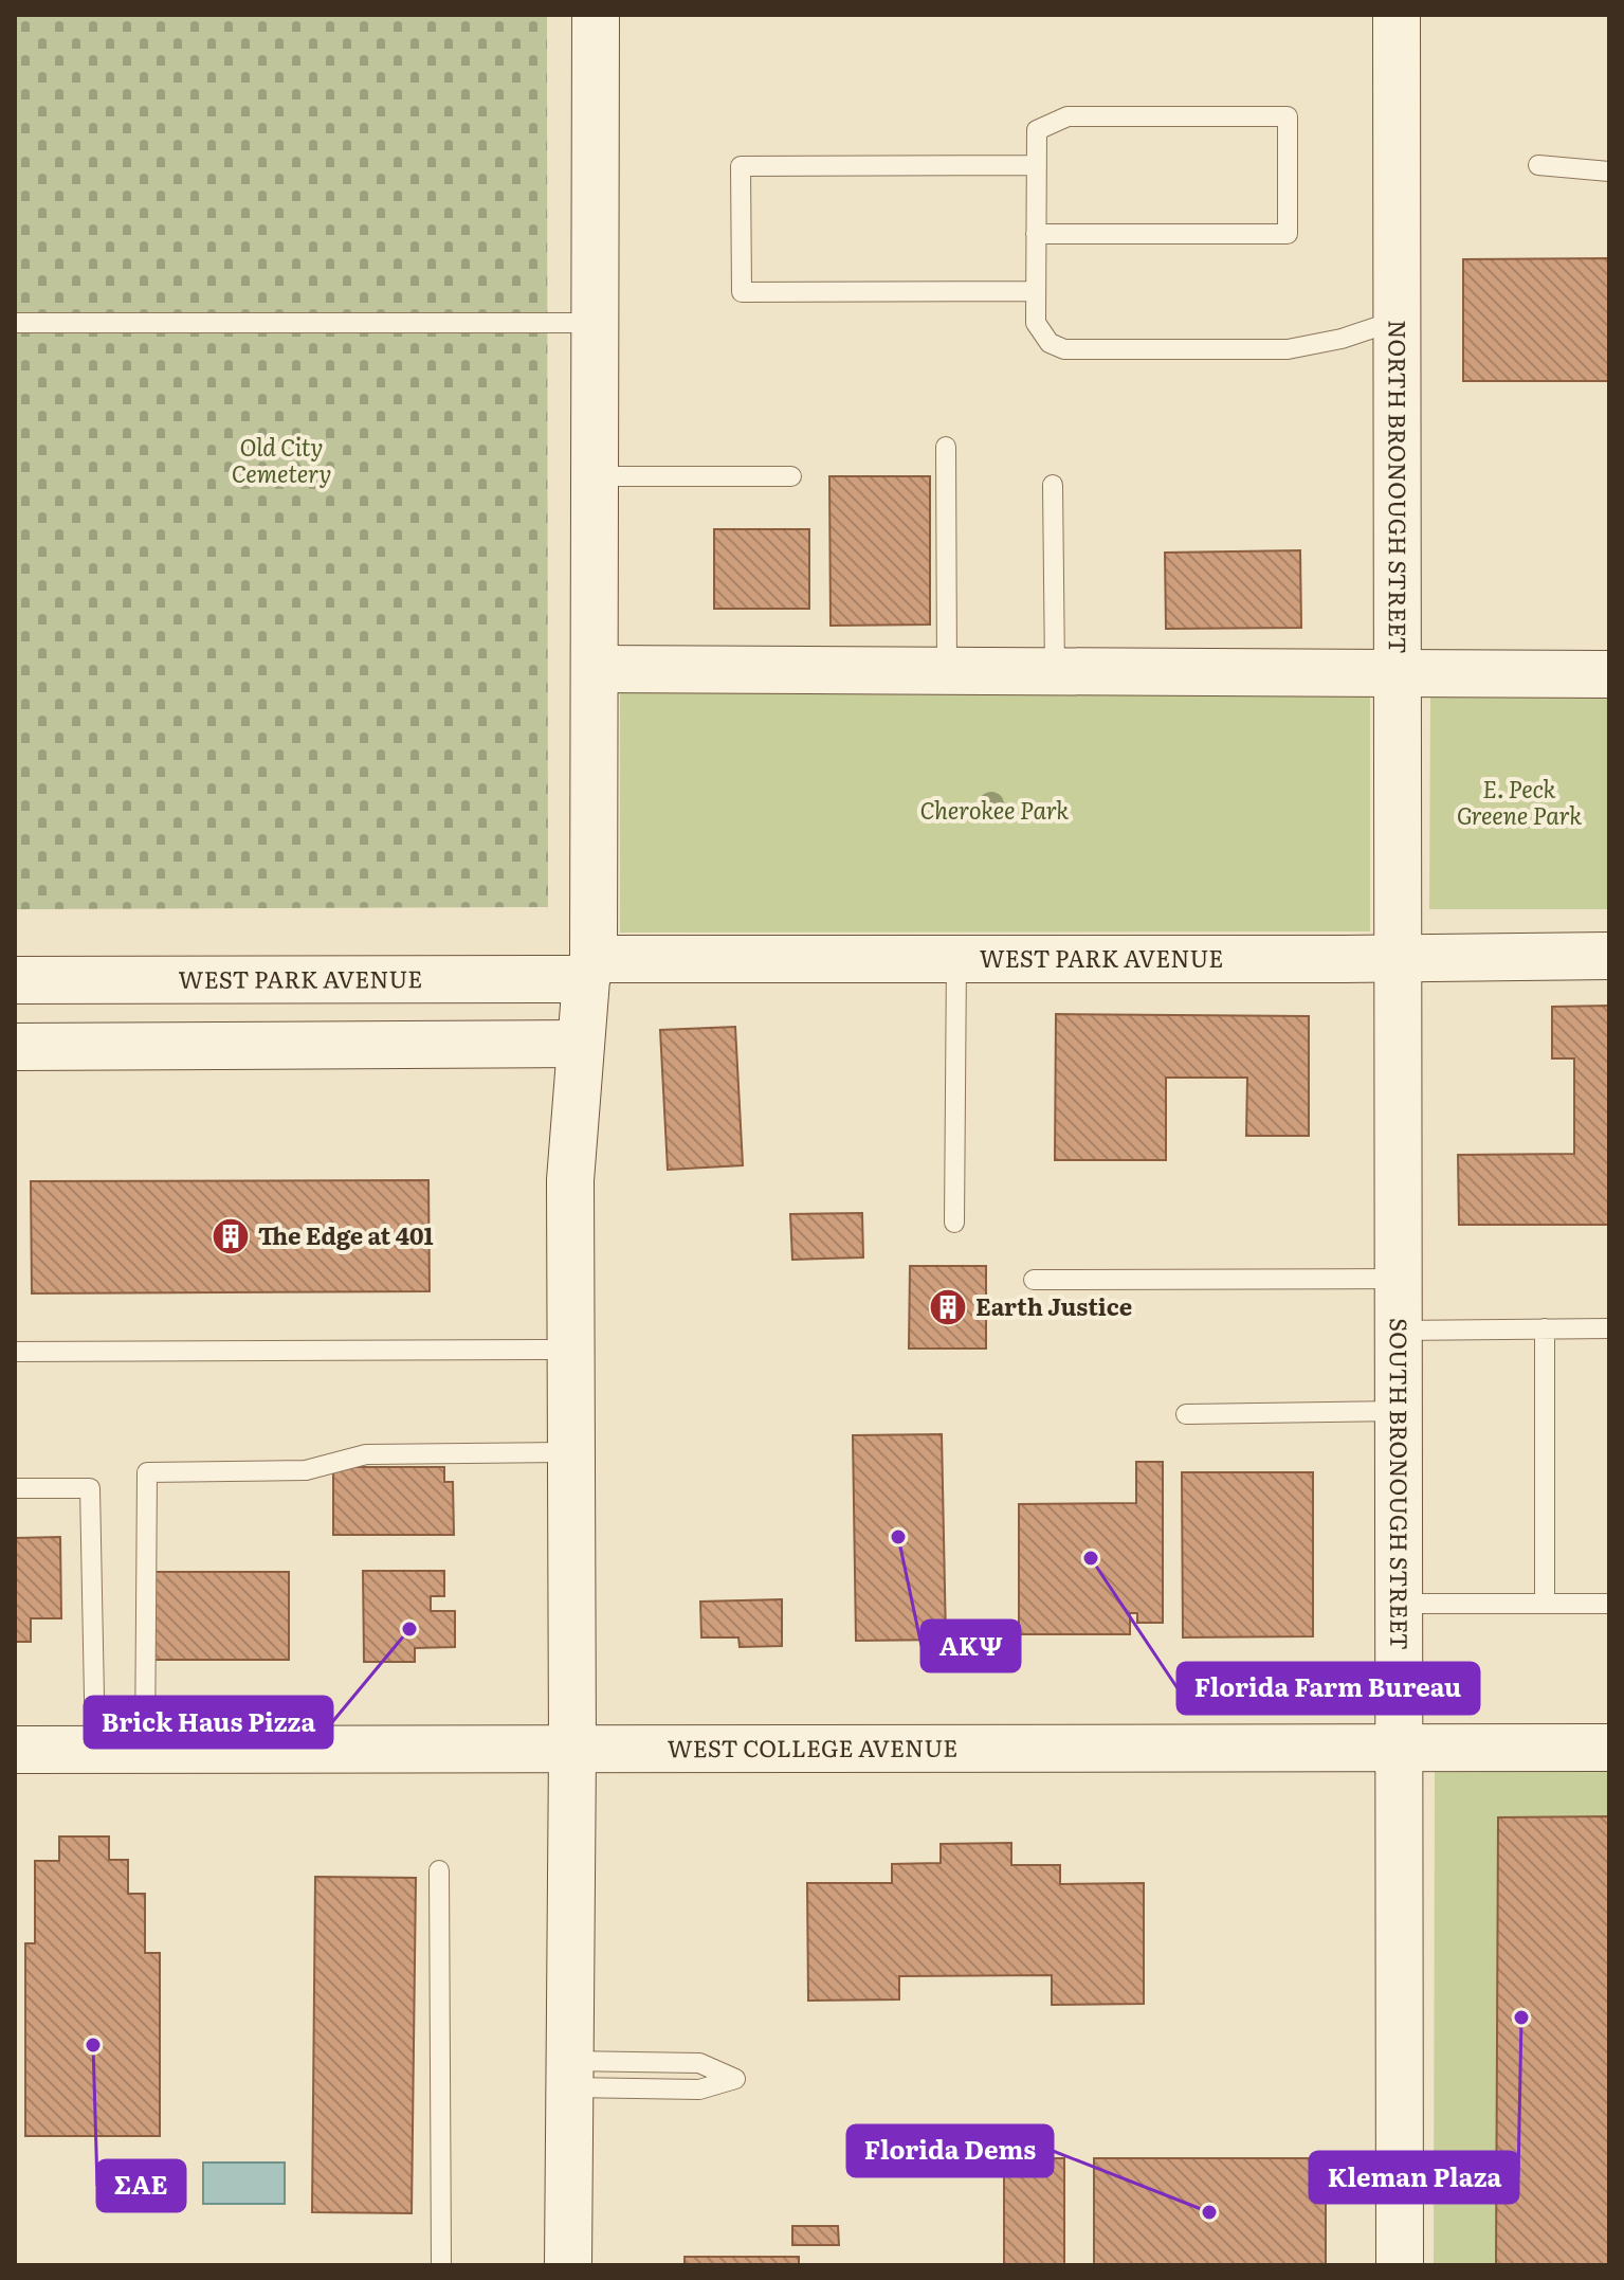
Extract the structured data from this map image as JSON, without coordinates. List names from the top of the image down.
{
  "streets": {
    "street": [
      "NORTH BRONOUGH STREET",
      "WEST PARK AVENUE",
      "SOUTH BRONOUGH STREET",
      "WEST COLLEGE AVENUE"
    ]
  },
  "crossings": [
    ["NORTH BRONOUGH STREET", "WEST PARK AVENUE"],
    ["NORTH BRONOUGH STREET", "SOUTH BRONOUGH STREET"],
    ["WEST PARK AVENUE", "SOUTH BRONOUGH STREET"],
    ["SOUTH BRONOUGH STREET", "WEST COLLEGE AVENUE"]
  ],
  "parks": ["Old City Cemetery", "E. Peck Greene Park", "Cherokee Park"],
  "places": {
    "building": ["The Edge at 401", "Earth Justice"],
    "other": [
      "AKΨ",
      "Florida Farm Bureau",
      "Brick Haus Pizza",
      "Kleman Plaza",
      "ΣΑΕ",
      "Florida Dems"
    ]
  }
}
